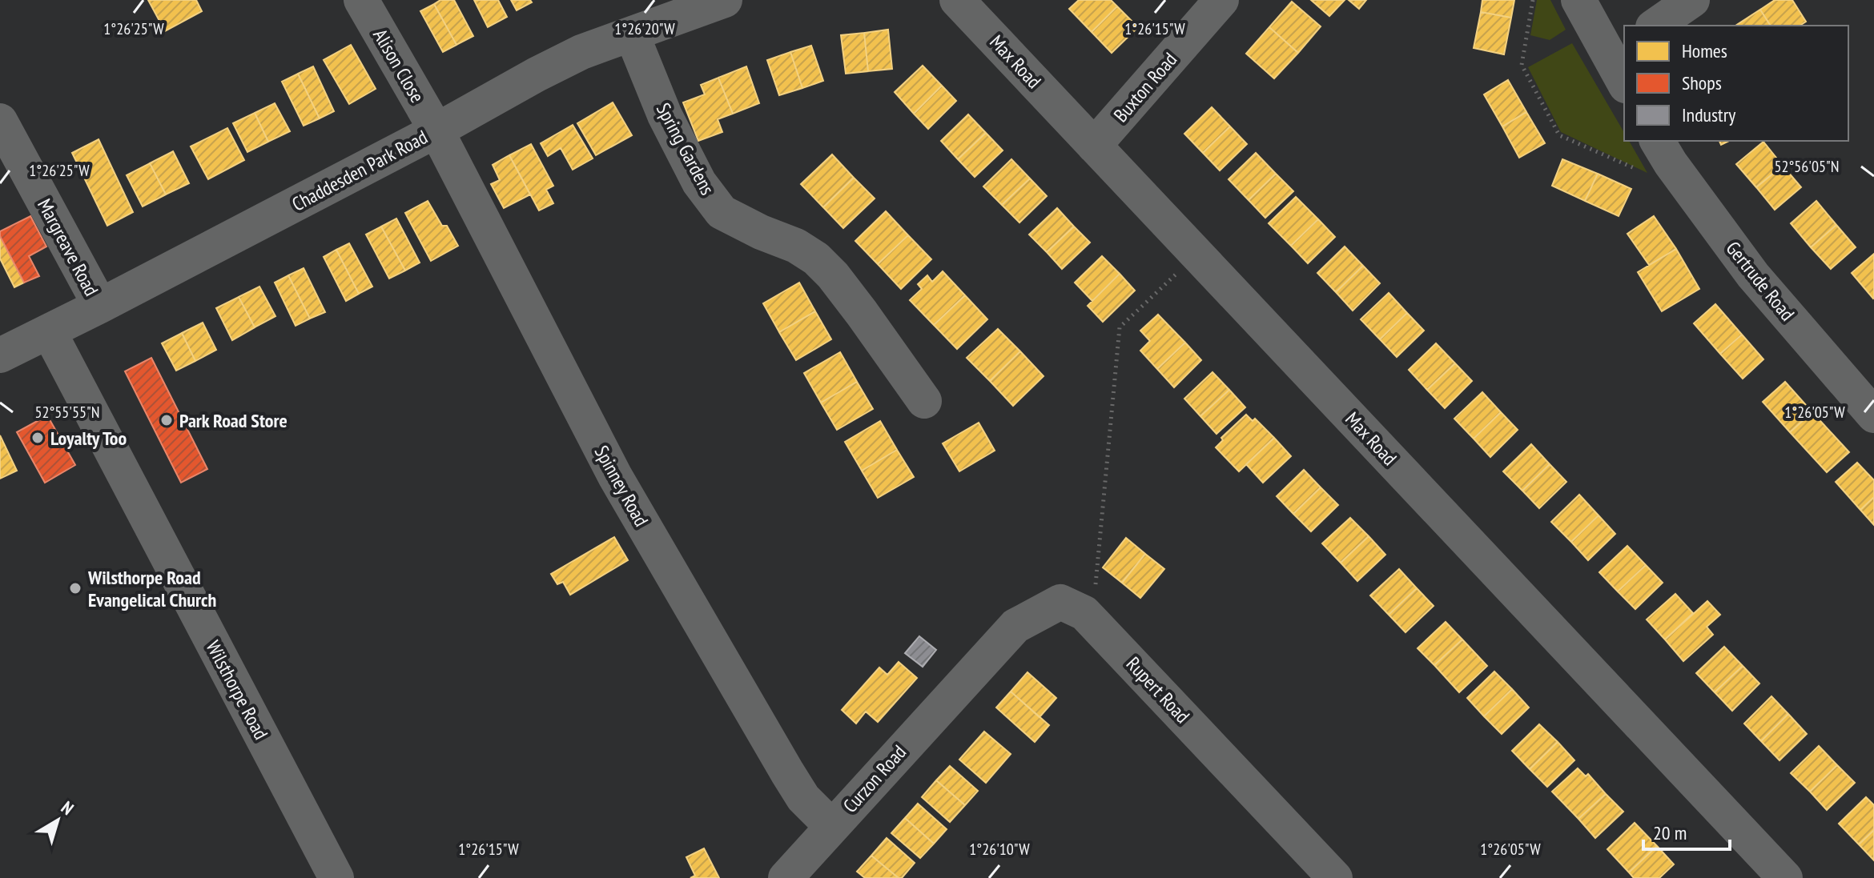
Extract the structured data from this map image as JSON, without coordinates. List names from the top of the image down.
{
  "streets": {
    "street": [
      "Max Road",
      "Alison Close",
      "Buxton Road",
      "Spring Gardens",
      "Chaddesden Park Road",
      "Margreave Road",
      "Gertrude Road",
      "Spinney Road",
      "Wilsthorpe Road",
      "Rupert Road",
      "Curzon Road"
    ]
  },
  "crossings": [
    ["Max Road", "Buxton Road"],
    ["Alison Close", "Chaddesden Park Road"],
    ["Alison Close", "Spinney Road"],
    ["Spring Gardens", "Chaddesden Park Road"],
    ["Chaddesden Park Road", "Margreave Road"],
    ["Chaddesden Park Road", "Spinney Road"],
    ["Chaddesden Park Road", "Wilsthorpe Road"],
    ["Spinney Road", "Curzon Road"],
    ["Rupert Road", "Curzon Road"]
  ],
  "places": ["Park Road Store", "Loyalty Too", "Wilsthorpe Road Evangelical Church"],
  "legend": ["Homes", "Shops", "Industry"],
  "scale_bar": "20 m",
  "north": "top right",
  "coordinates": [
    "1°26'25\"W",
    "1°26'15\"W",
    "1°26'20\"W",
    "52°56'05\"N",
    "1°26'05\"W",
    "52°55'55\"N",
    "1°26'10\"W"
  ]
}
